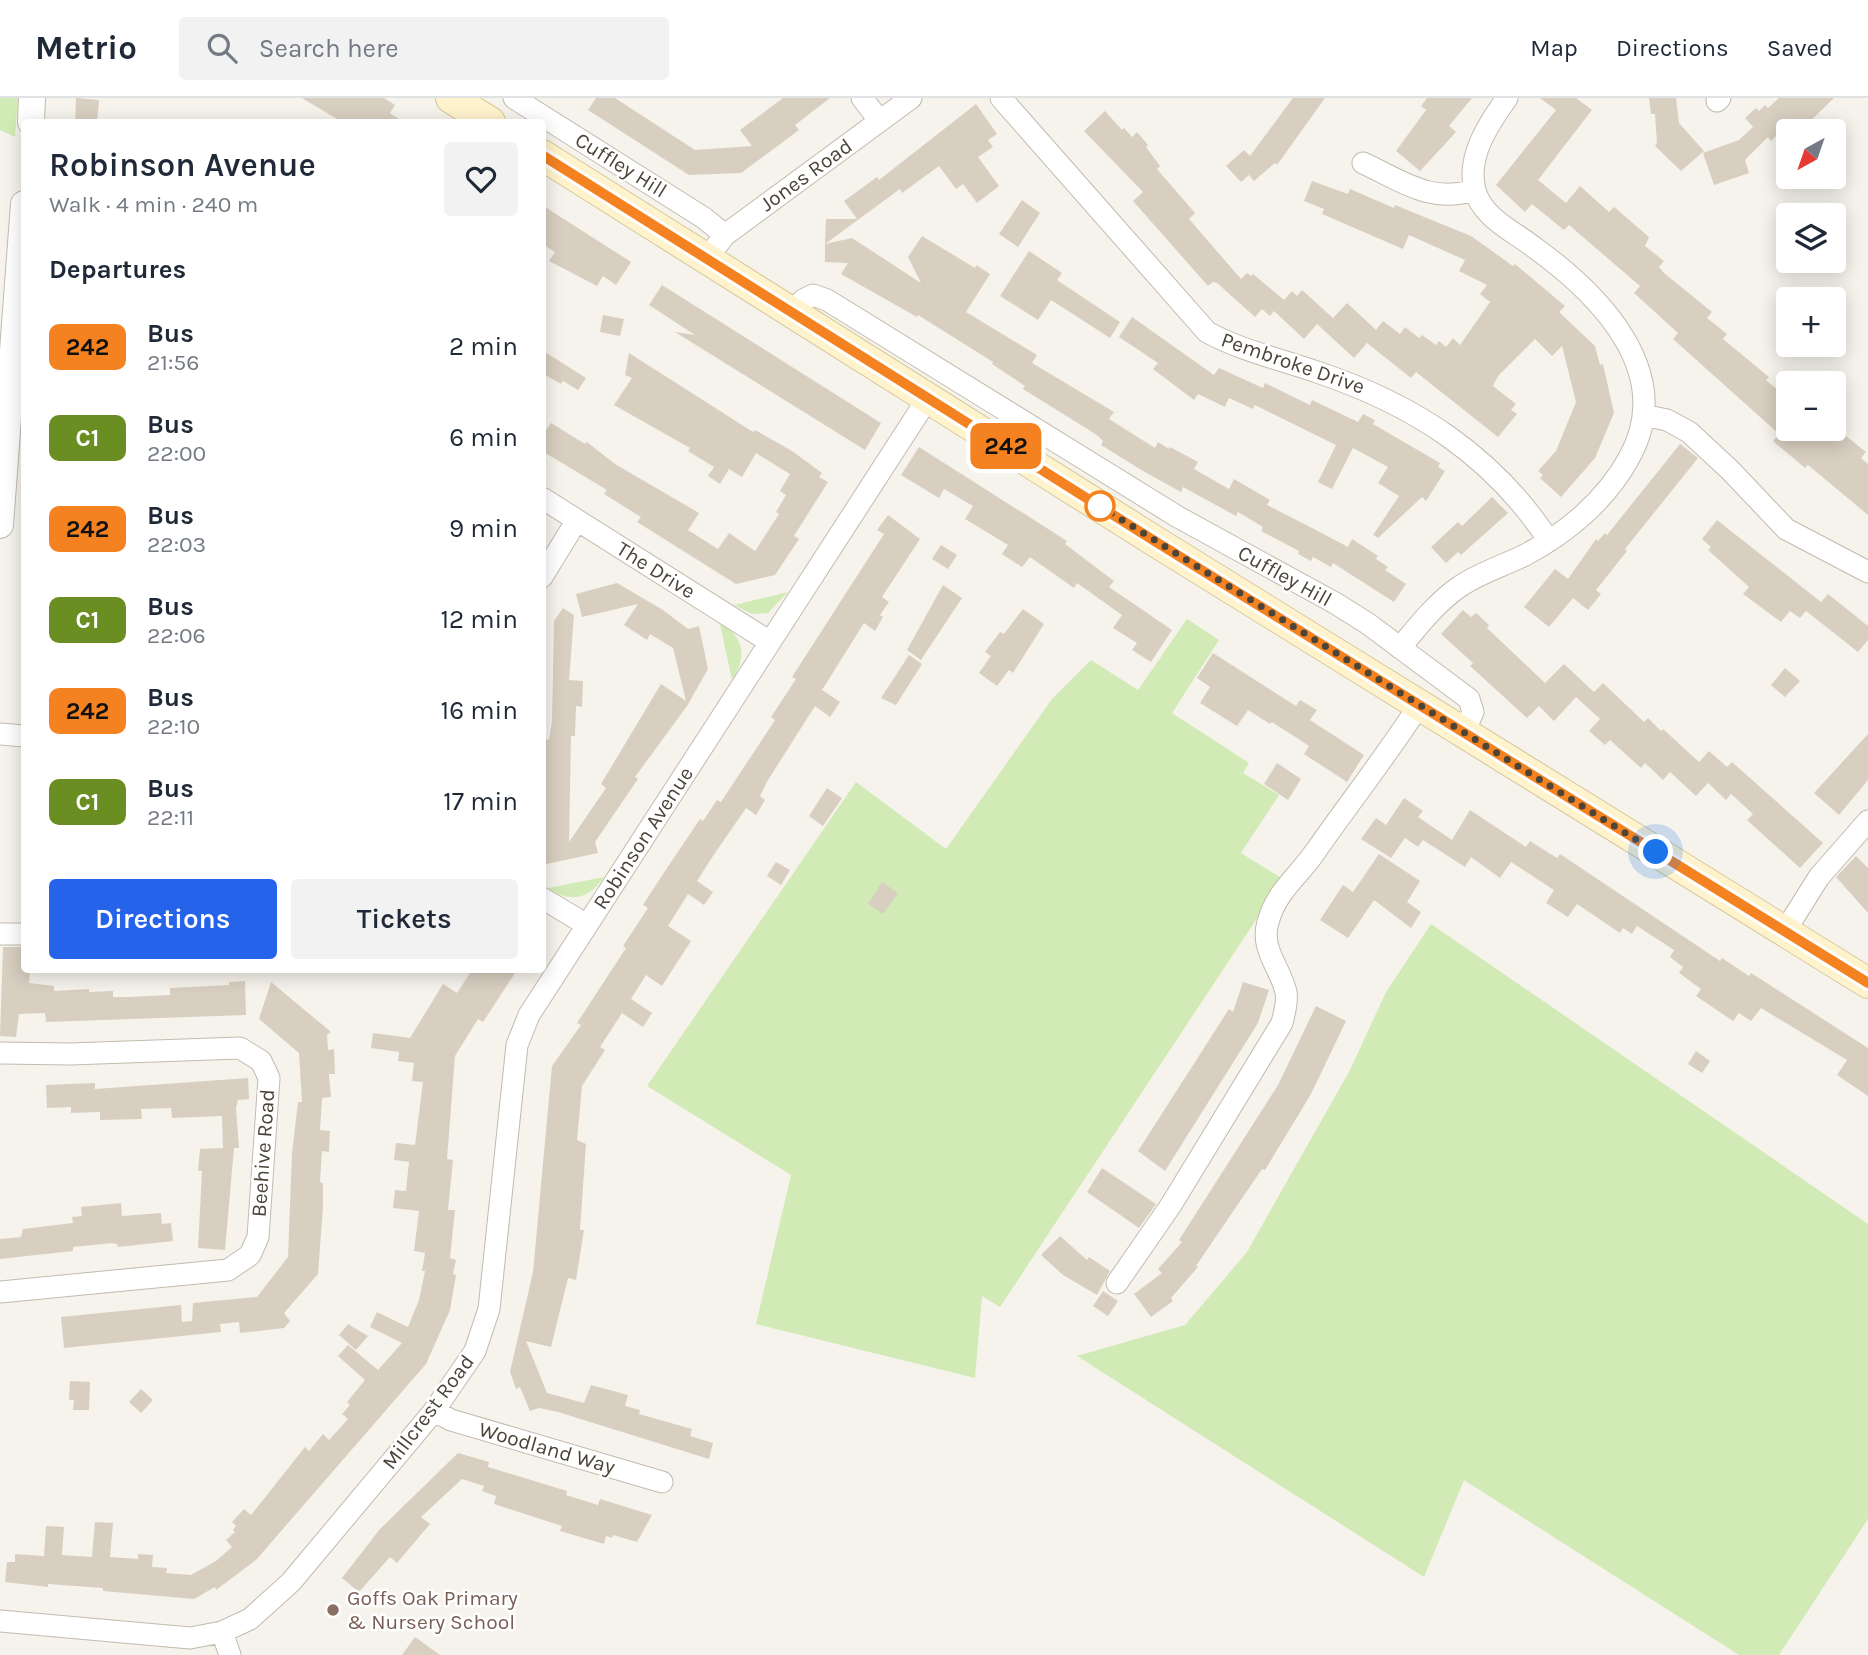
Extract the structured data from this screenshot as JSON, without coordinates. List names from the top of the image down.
{
  "streets": {
    "main road": ["Cuffley Hill"],
    "street": [
      "Jones Road",
      "Pembroke Drive",
      "The Drive",
      "Robinson Avenue",
      "Beehive Road",
      "Millcrest Road",
      "Woodland Way"
    ]
  },
  "crossings": [
    ["Cuffley Hill", "Jones Road"],
    ["Cuffley Hill", "Robinson Avenue"],
    ["The Drive", "Robinson Avenue"],
    ["Robinson Avenue", "Millcrest Road"],
    ["Millcrest Road", "Woodland Way"]
  ],
  "places": ["Goffs Oak Primary & Nursery School"],
  "lines": ["bus line 242"],
  "north": "bottom left",
  "page": {
    "header": "Metrio",
    "search": "Search here",
    "nav": ["Map", "Directions", "Saved"],
    "on_map": "242",
    "map_buttons": ["+", "−"],
    "heading": [
      ["Robinson Avenue", "Walk · 4 min · 240 m"],
      "Departures"
    ],
    "list": [
      {
        "mark": "242",
        "name": "Bus",
        "note": "21:56",
        "value": "2 min"
      },
      {
        "mark": "C1",
        "name": "Bus",
        "note": "22:00",
        "value": "6 min"
      },
      {
        "mark": "242",
        "name": "Bus",
        "note": "22:03",
        "value": "9 min"
      },
      {
        "mark": "C1",
        "name": "Bus",
        "note": "22:06",
        "value": "12 min"
      },
      {
        "mark": "242",
        "name": "Bus",
        "note": "22:10",
        "value": "16 min"
      },
      {
        "mark": "C1",
        "name": "Bus",
        "note": "22:11",
        "value": "17 min"
      }
    ],
    "buttons": ["Directions", "Tickets"]
  }
}
